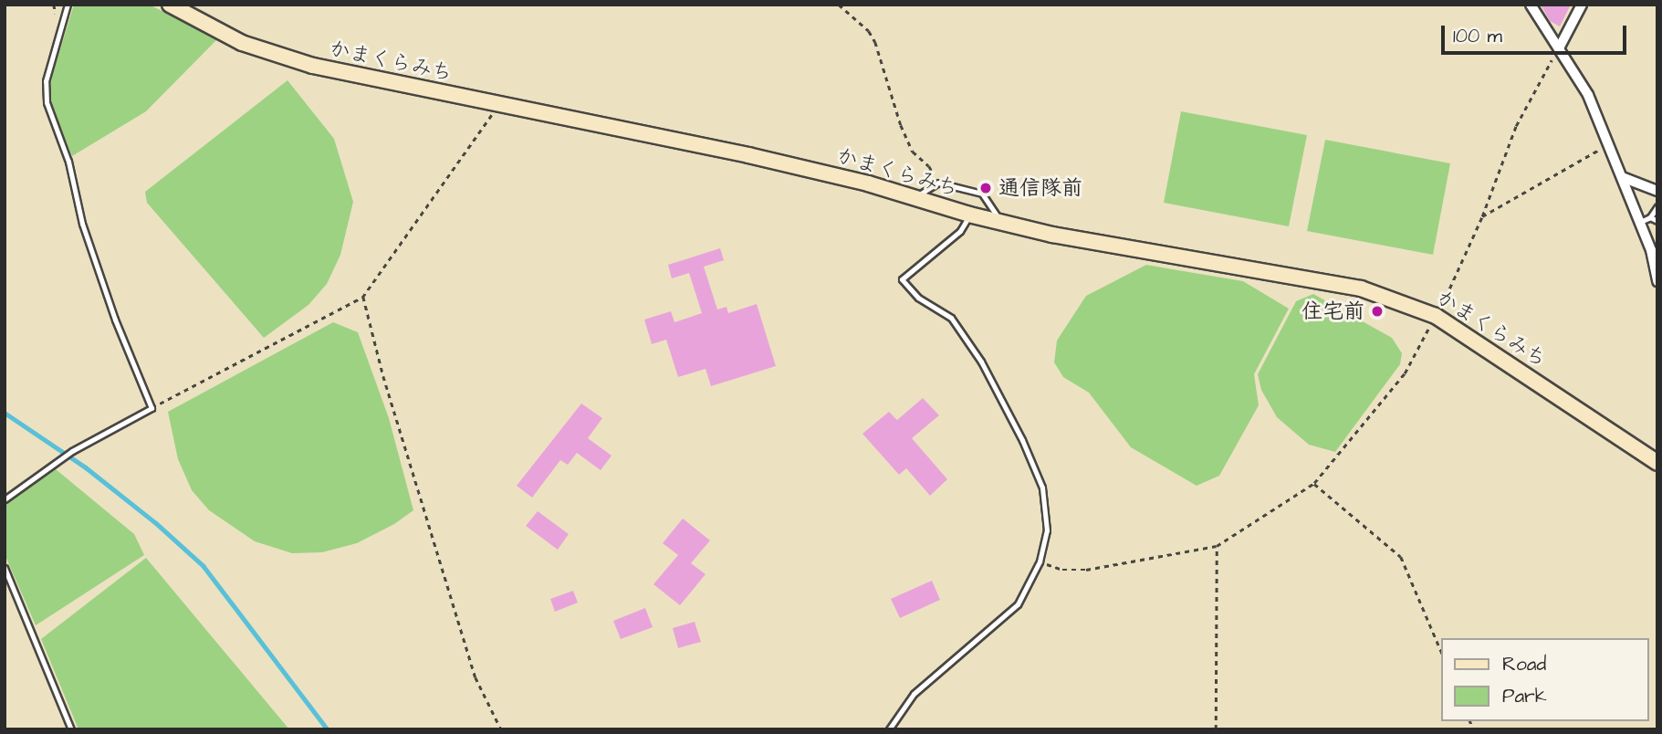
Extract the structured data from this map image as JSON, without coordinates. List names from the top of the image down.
{
  "streets": {
    "main road": ["かまくらみち"]
  },
  "places": ["通信隊前", "住宅前"],
  "legend": ["Road", "Park"],
  "scale_bar": "100 m"
}
